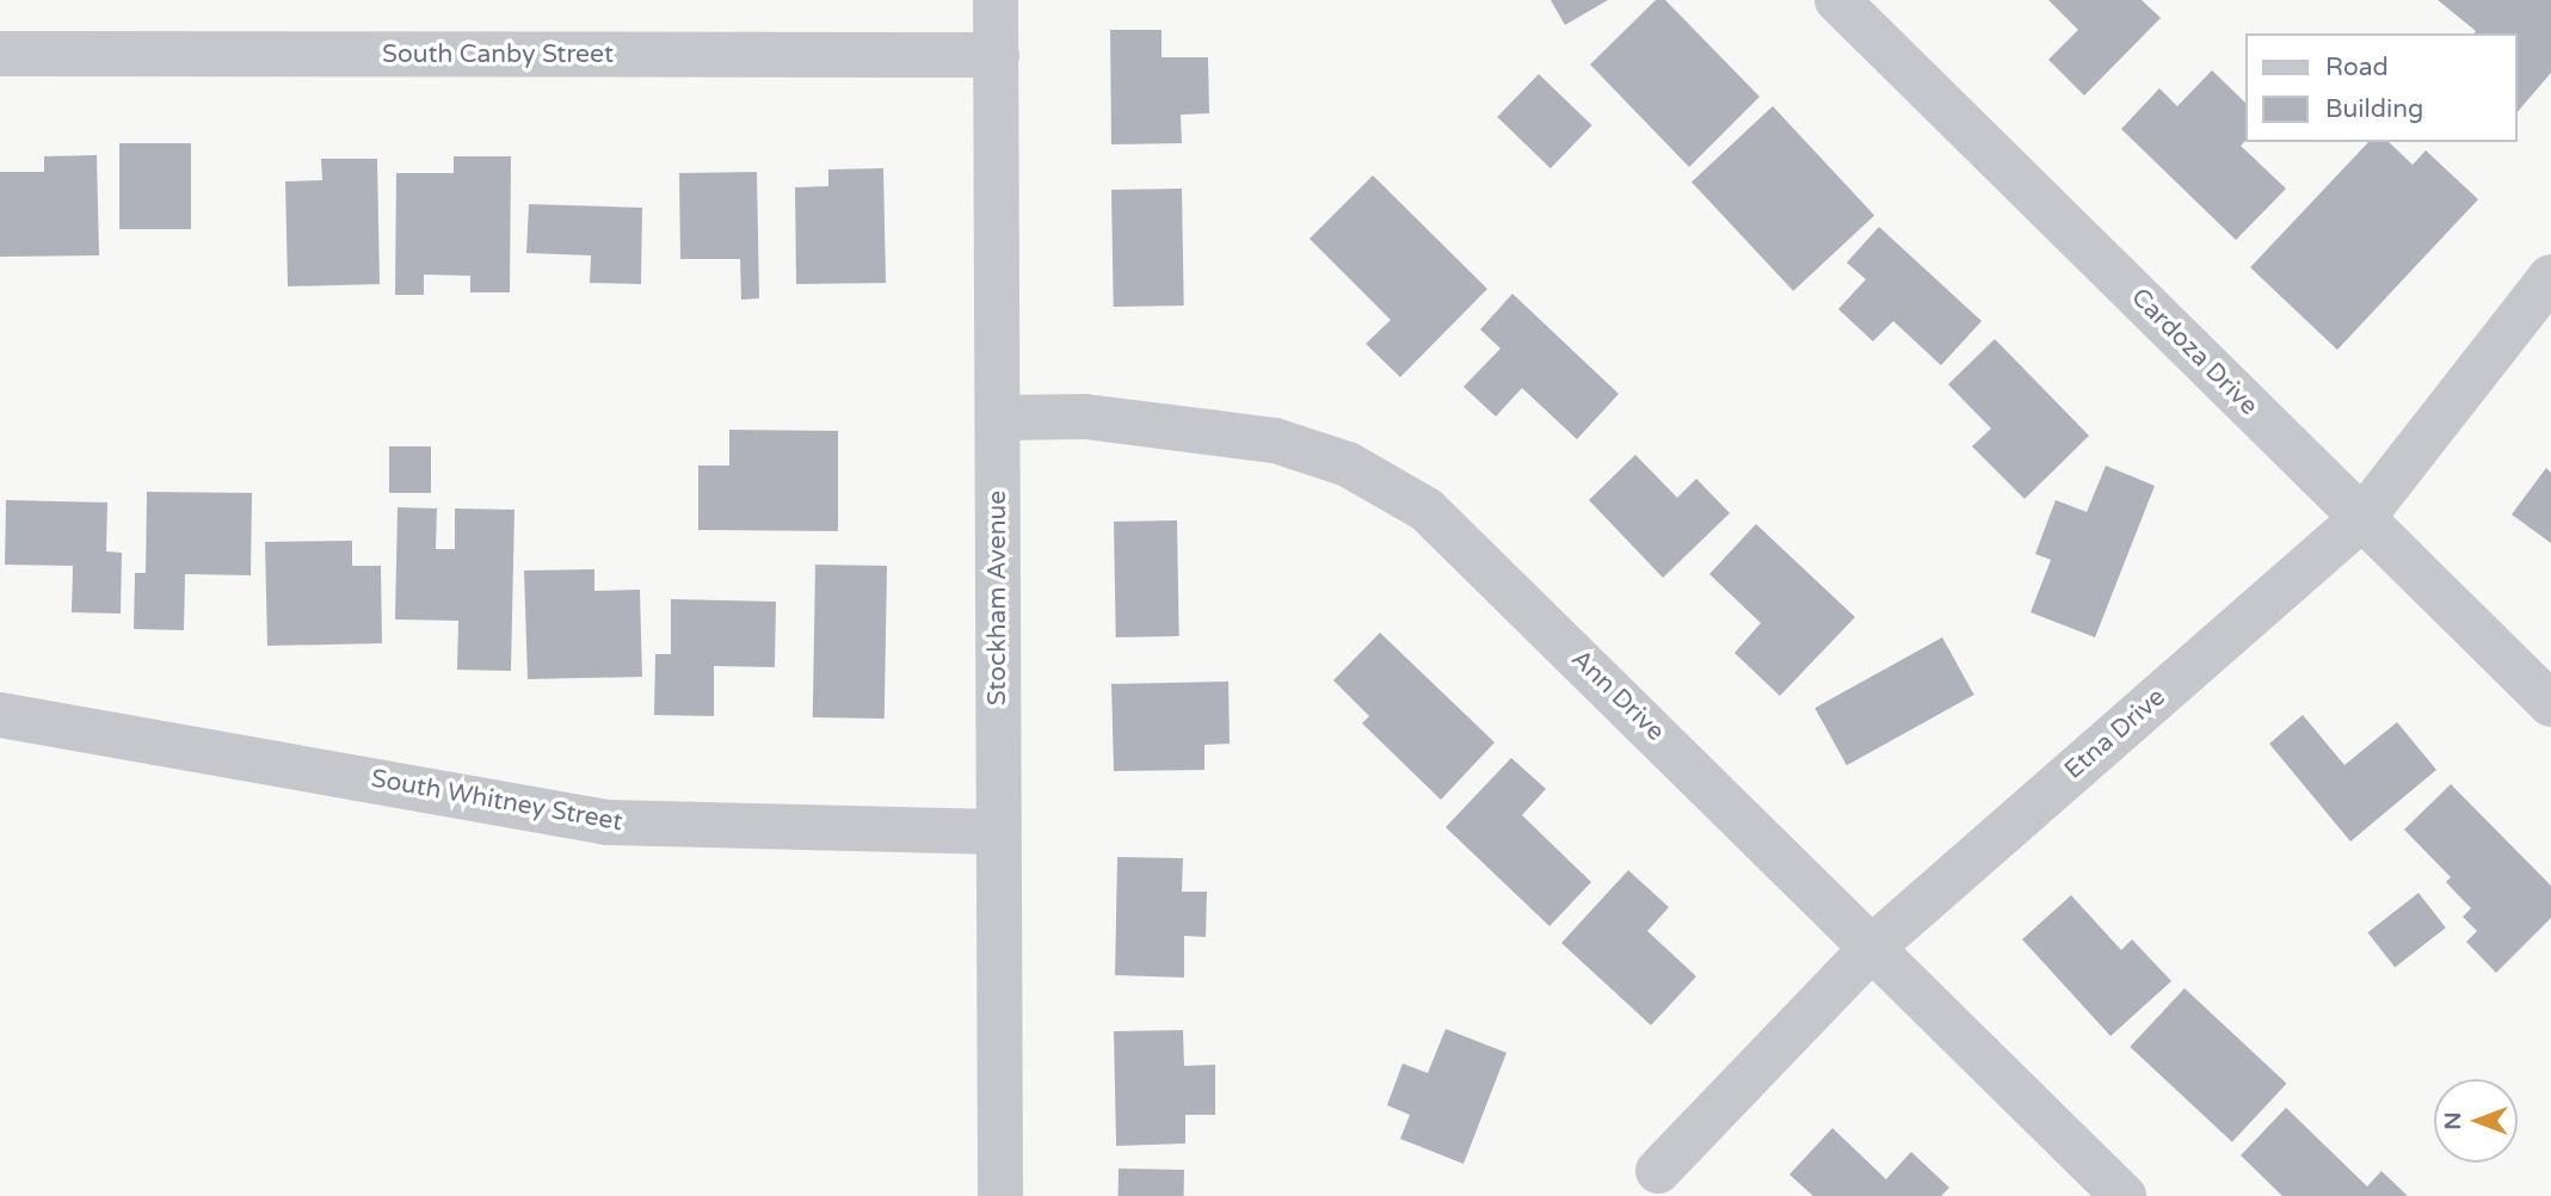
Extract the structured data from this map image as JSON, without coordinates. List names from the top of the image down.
{
  "streets": {
    "street": [
      "South Canby Street",
      "Cardoza Drive",
      "Stockham Avenue",
      "Ann Drive",
      "Etna Drive",
      "South Whitney Street"
    ]
  },
  "crossings": [
    ["South Canby Street", "Stockham Avenue"],
    ["Cardoza Drive", "Etna Drive"],
    ["Stockham Avenue", "Ann Drive"],
    ["Stockham Avenue", "South Whitney Street"],
    ["Ann Drive", "Etna Drive"]
  ],
  "legend": ["Road", "Building"],
  "north": "left"
}
